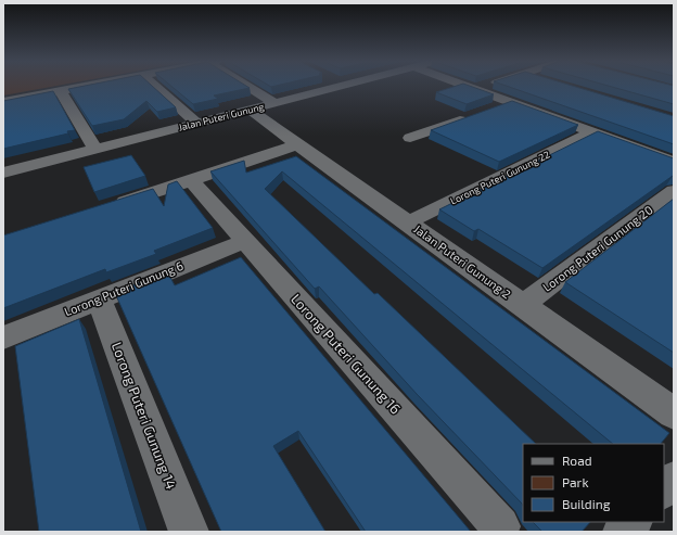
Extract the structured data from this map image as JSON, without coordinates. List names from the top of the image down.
{
  "streets": {
    "street": [
      "Jalan Puteri Gunung",
      "Lorong Puteri Gunung 22",
      "Lorong Puteri Gunung 20",
      "Jalan Puteri Gunung 2",
      "Lorong Puteri Gunung 6",
      "Lorong Puteri Gunung 16",
      "Lorong Puteri Gunung 14"
    ]
  },
  "crossings": [
    ["Jalan Puteri Gunung", "Jalan Puteri Gunung 2"],
    ["Lorong Puteri Gunung 22", "Jalan Puteri Gunung 2"],
    ["Lorong Puteri Gunung 20", "Jalan Puteri Gunung 2"],
    ["Lorong Puteri Gunung 6", "Lorong Puteri Gunung 16"],
    ["Lorong Puteri Gunung 6", "Lorong Puteri Gunung 14"]
  ],
  "legend": ["Road", "Park", "Building"]
}
